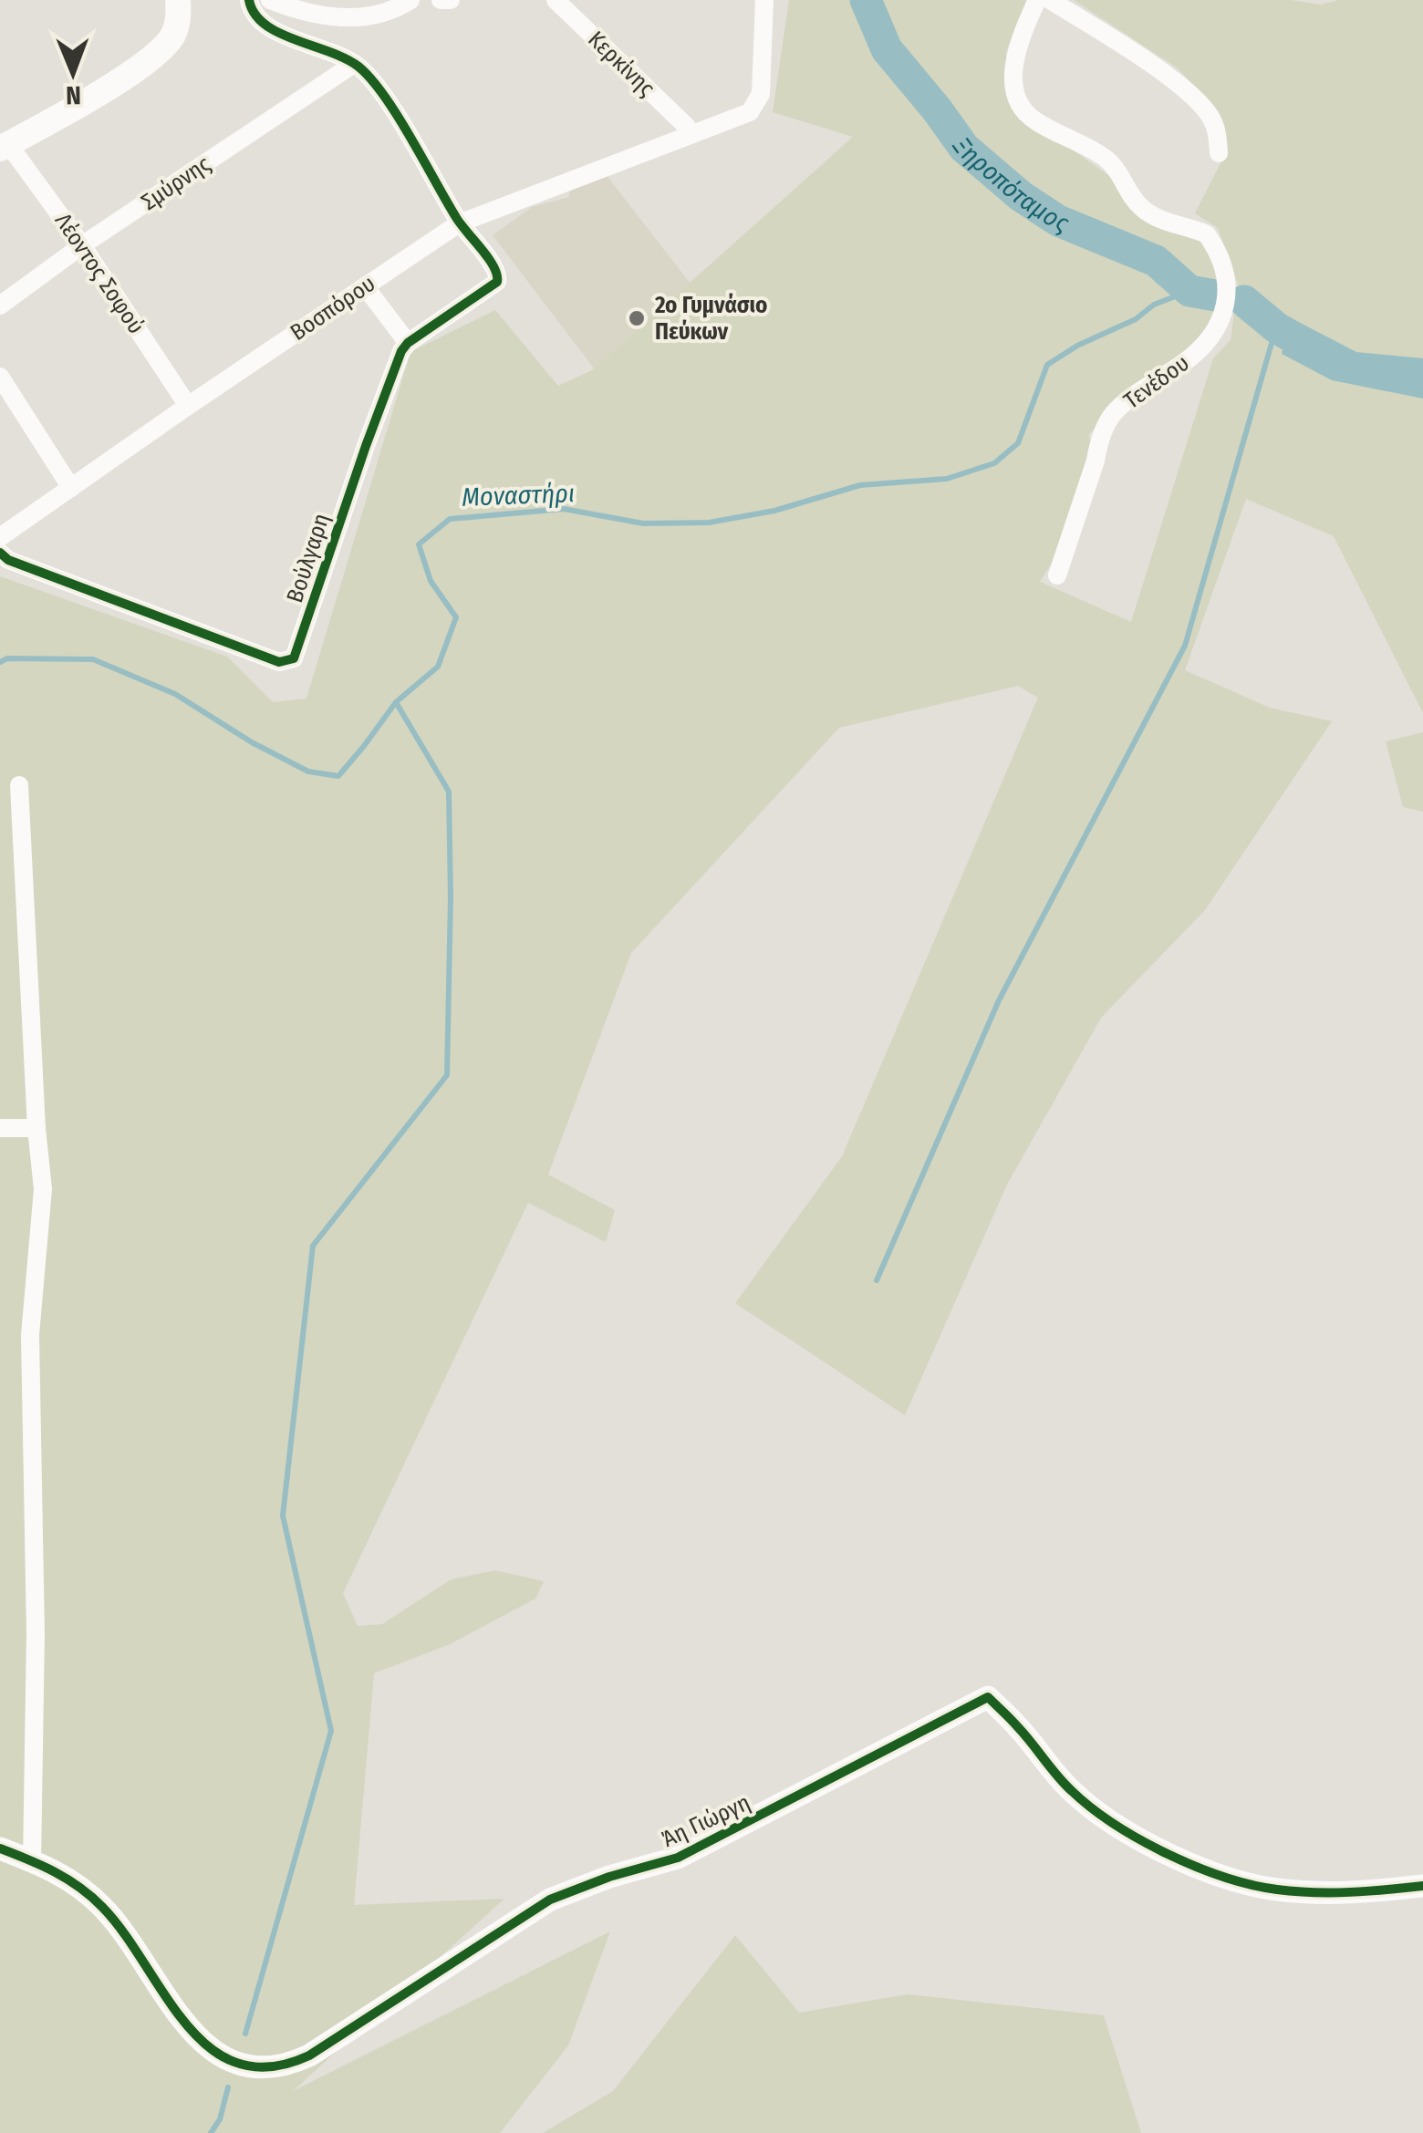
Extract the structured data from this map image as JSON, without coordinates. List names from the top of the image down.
{
  "streets": {
    "street": [
      "Κερκίνης",
      "Σμύρνης",
      "Λέοντος Σοφού",
      "Βοσπόρου",
      "Τενέδου",
      "Βούλγαρη",
      "Άη Γιώργη"
    ]
  },
  "crossings": [
    ["Κερκίνης", "Βοσπόρου"],
    ["Σμύρνης", "Λέοντος Σοφού"],
    ["Λέοντος Σοφού", "Βοσπόρου"]
  ],
  "water": ["Ξηροπόταμος", "Μοναστήρι"],
  "places": ["2ο Γυμνάσιο Πεύκων"],
  "north": "bottom"
}
